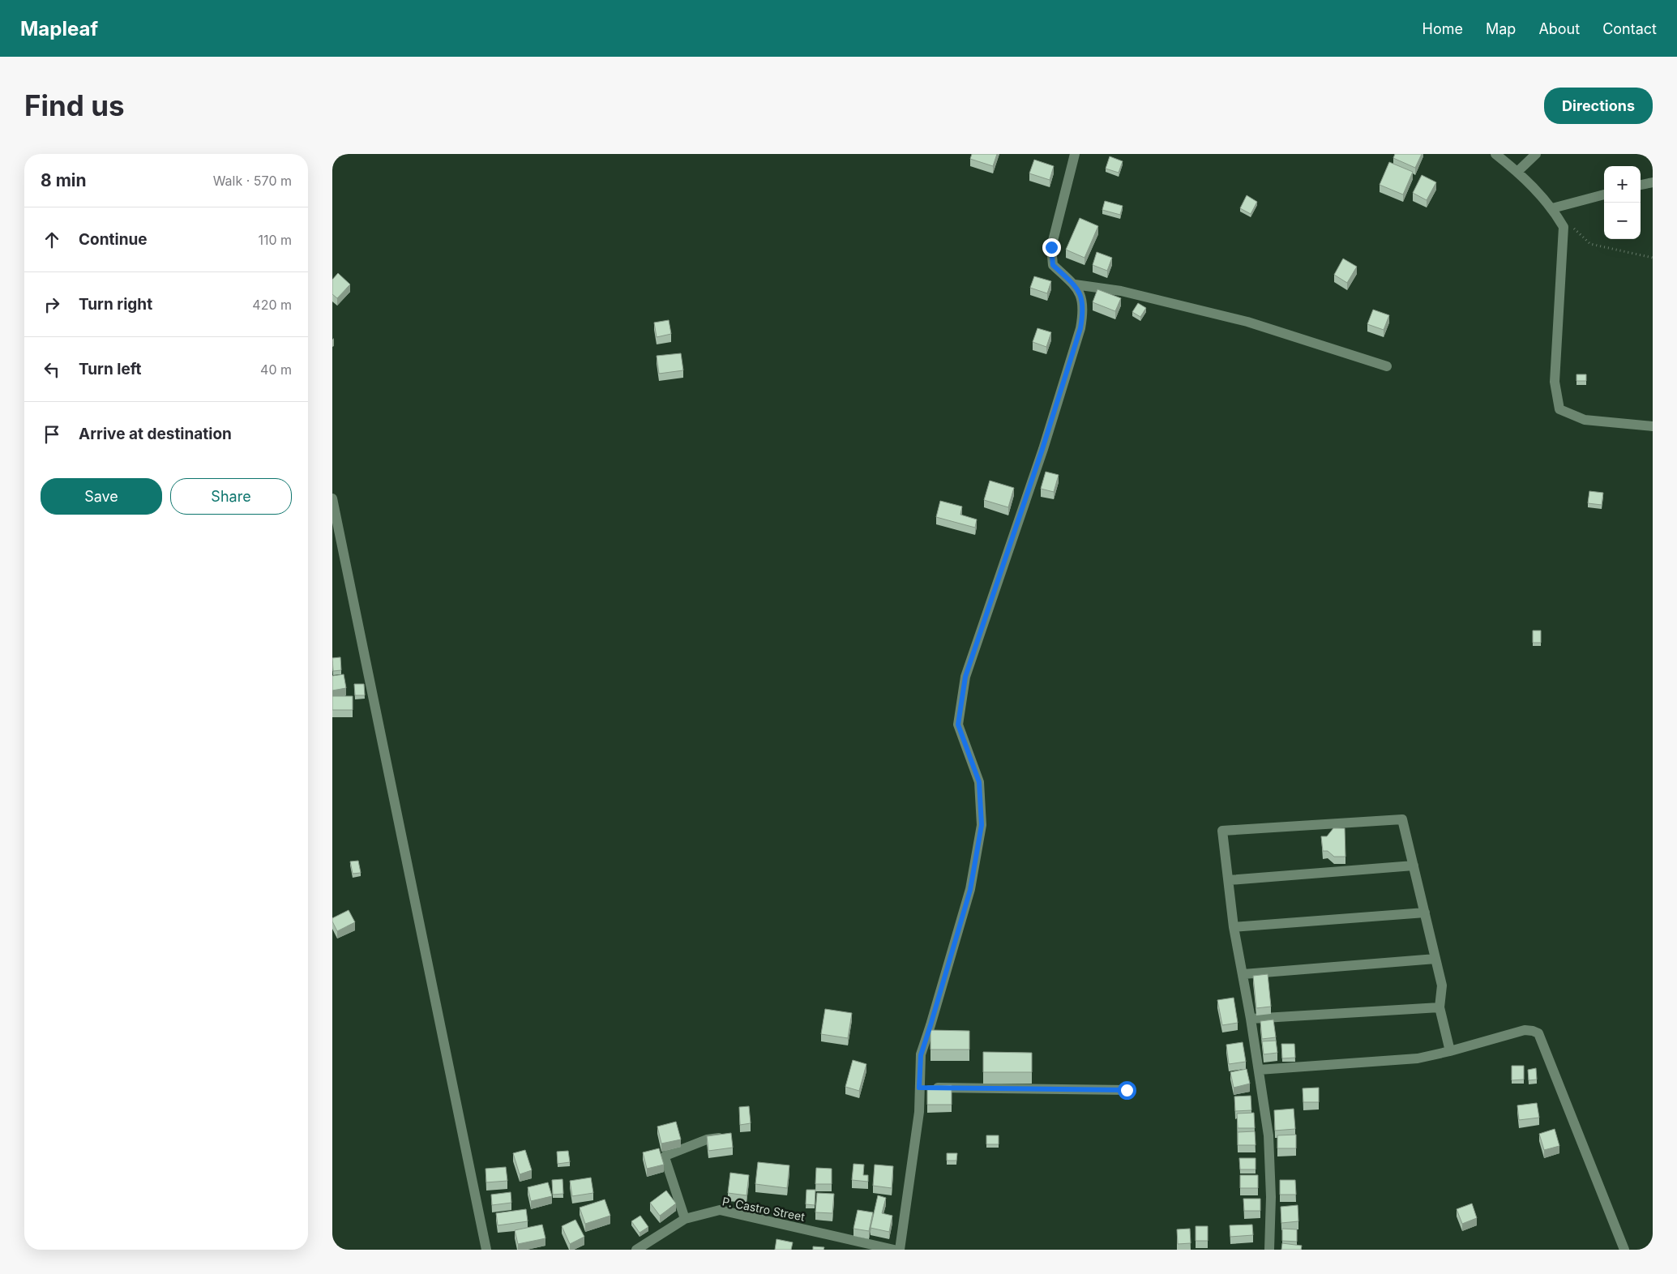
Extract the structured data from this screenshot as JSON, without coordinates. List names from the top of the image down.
{
  "streets": {
    "street": ["P. Castro Street"]
  },
  "page": {
    "header": "Mapleaf",
    "nav": [
      "Home",
      "Map",
      "About",
      "Contact"
    ],
    "buttons": [
      "Directions",
      ["Save", "Share"]
    ],
    "title": "Find us",
    "heading": ["8 min", "Walk · 570 m"],
    "map_buttons": ["+", "−"],
    "list": [
      ["Continue", "110 m"],
      ["Turn right", "420 m"],
      ["Turn left", "40 m"],
      "Arrive at destination"
    ]
  }
}
